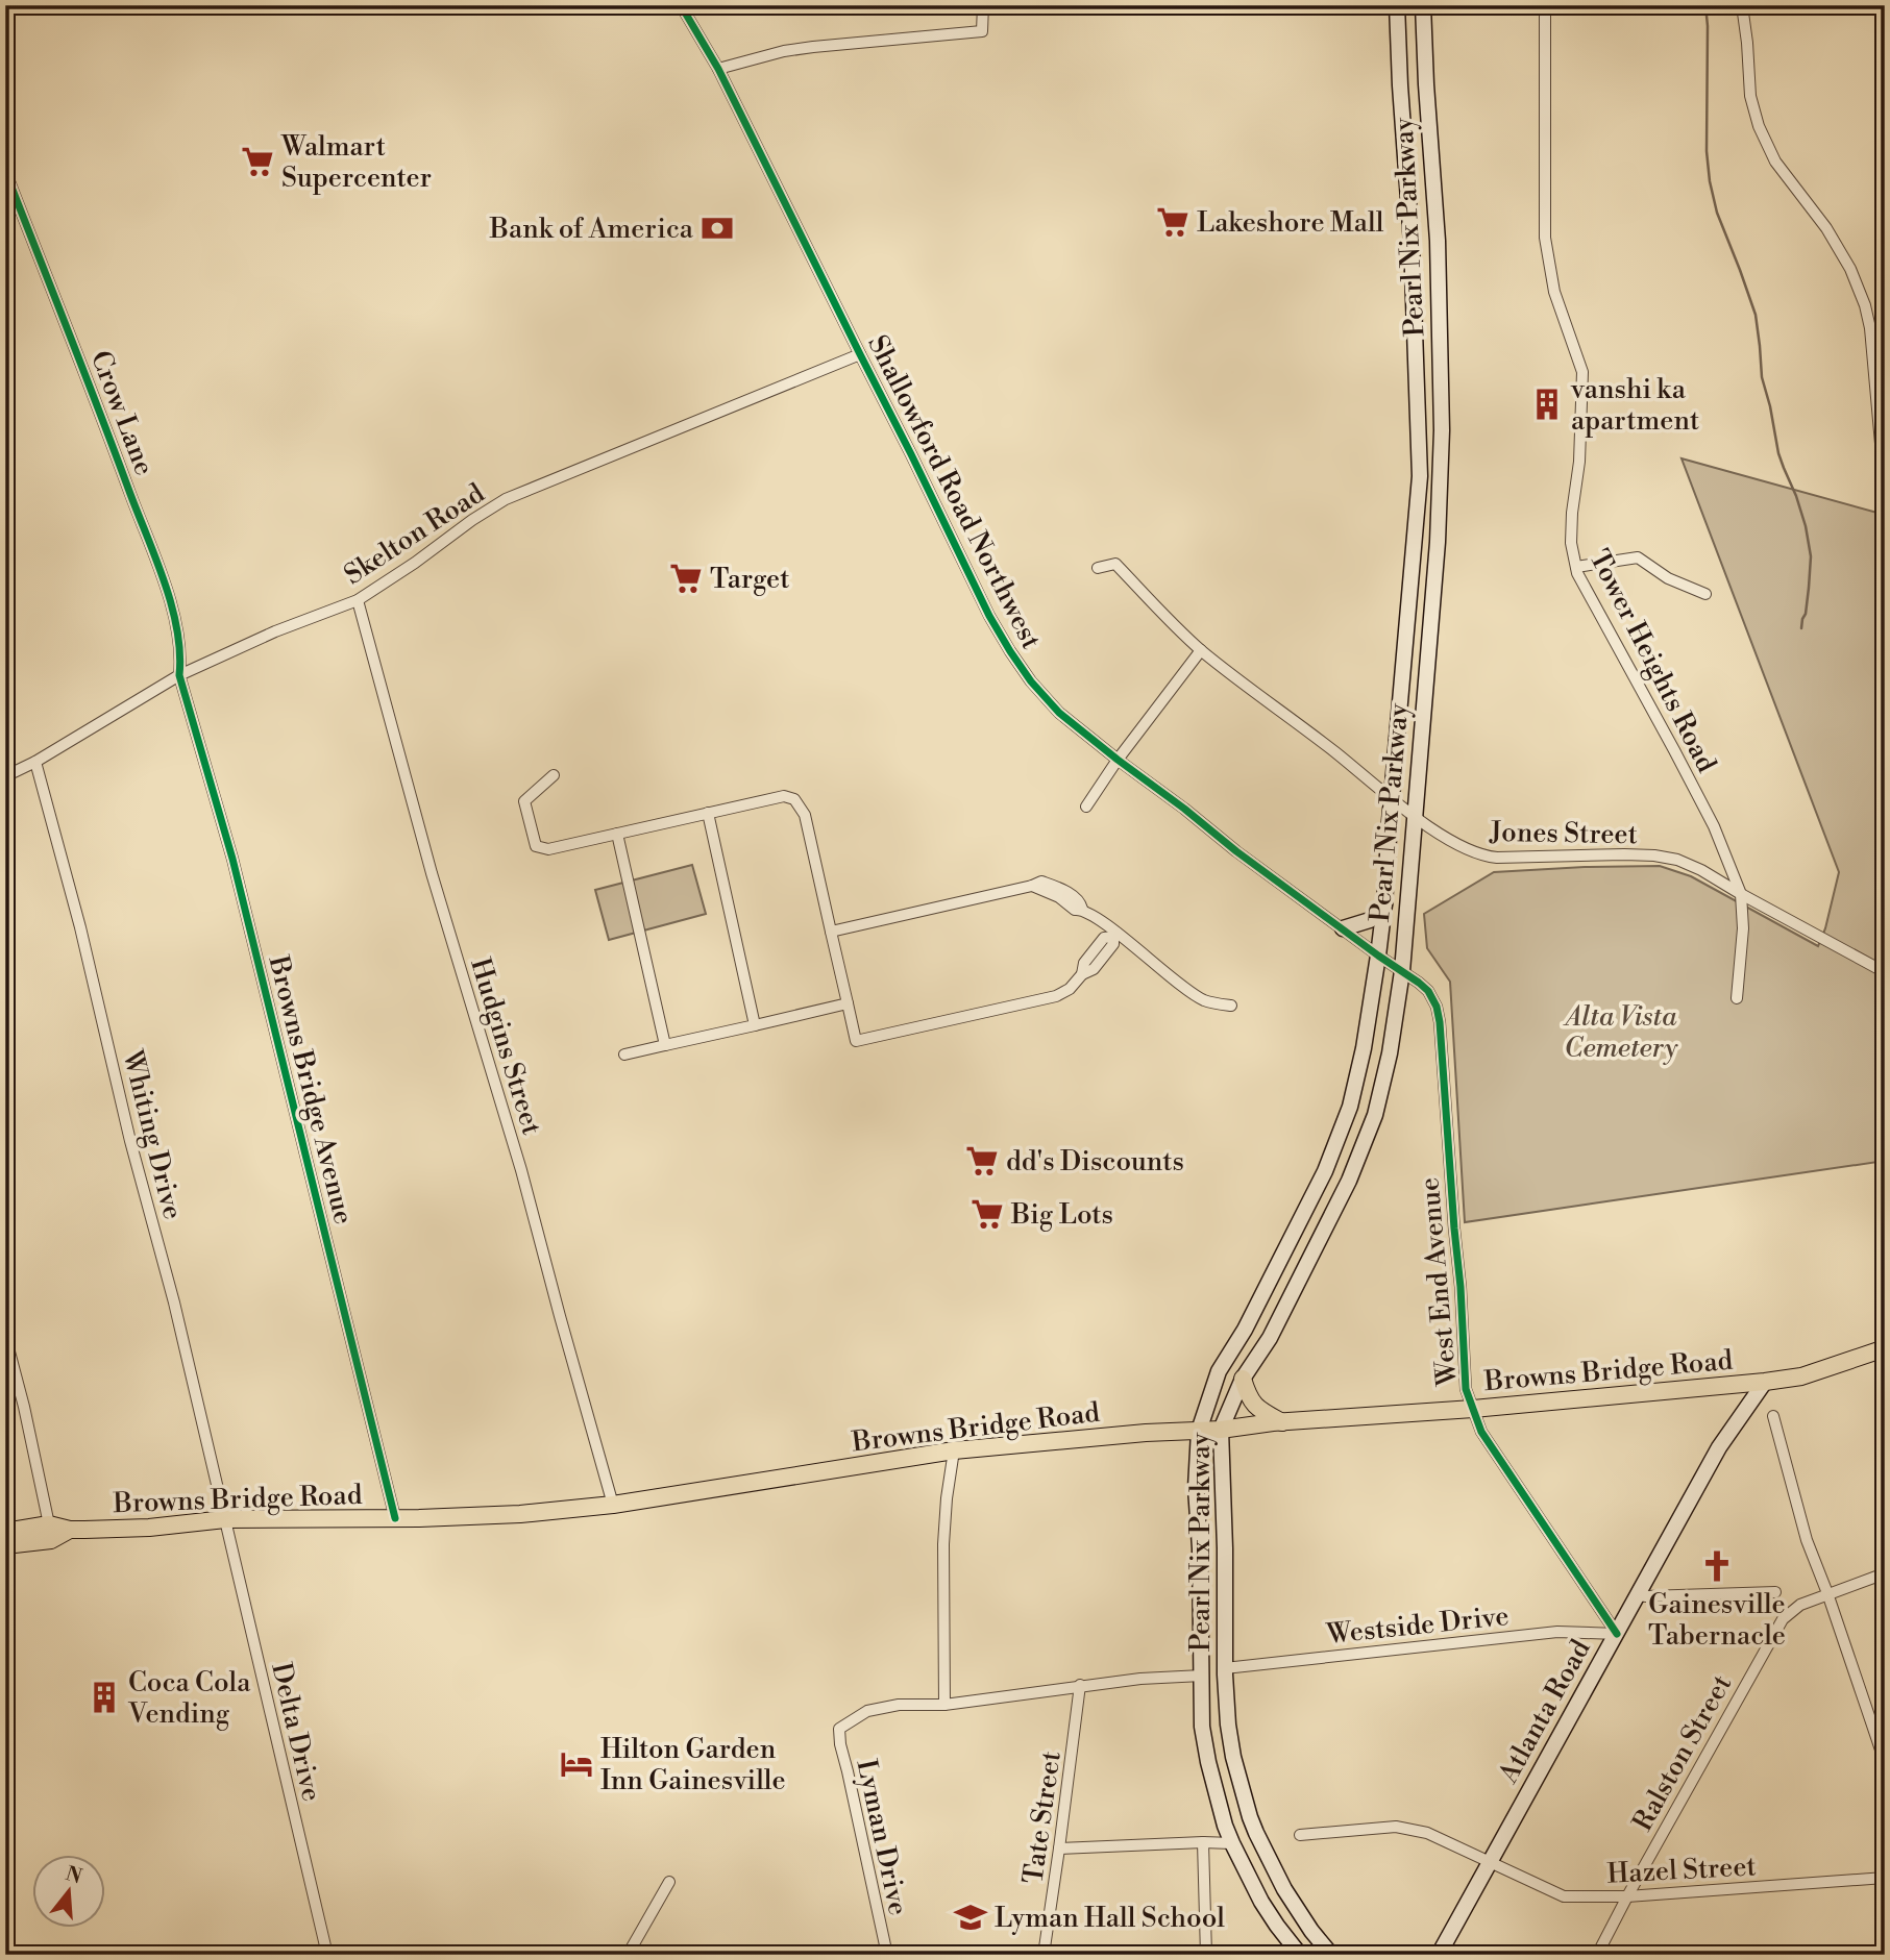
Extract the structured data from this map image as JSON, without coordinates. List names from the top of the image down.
{
  "streets": {
    "main road": ["Pearl Nix Parkway", "Browns Bridge Road", "Atlanta Road"],
    "street": [
      "Crow Lane",
      "Shallowford Road Northwest",
      "Skelton Road",
      "Tower Heights Road",
      "Jones Street",
      "Hudgins Street",
      "Browns Bridge Avenue",
      "Whiting Drive",
      "West End Avenue",
      "Westside Drive",
      "Delta Drive",
      "Ralston Street",
      "Tate Street",
      "Lyman Drive",
      "Hazel Street"
    ]
  },
  "crossings": [
    ["Pearl Nix Parkway", "Shallowford Road Northwest"],
    ["Pearl Nix Parkway", "Jones Street"],
    ["Pearl Nix Parkway", "West End Avenue"],
    ["Pearl Nix Parkway", "Browns Bridge Road"],
    ["Pearl Nix Parkway", "Westside Drive"],
    ["Crow Lane", "Skelton Road"],
    ["Crow Lane", "Browns Bridge Avenue"],
    ["Shallowford Road Northwest", "Skelton Road"],
    ["Shallowford Road Northwest", "West End Avenue"],
    ["Skelton Road", "Hudgins Street"],
    ["Skelton Road", "Browns Bridge Avenue"],
    ["Skelton Road", "Whiting Drive"],
    ["Tower Heights Road", "Jones Street"],
    ["Hudgins Street", "Browns Bridge Road"],
    ["Browns Bridge Avenue", "Browns Bridge Road"],
    ["Whiting Drive", "Browns Bridge Road"],
    ["Whiting Drive", "Delta Drive"],
    ["West End Avenue", "Browns Bridge Road"],
    ["West End Avenue", "Westside Drive"],
    ["West End Avenue", "Atlanta Road"],
    ["Browns Bridge Road", "Atlanta Road"],
    ["Browns Bridge Road", "Delta Drive"],
    ["Westside Drive", "Atlanta Road"],
    ["Atlanta Road", "Hazel Street"],
    ["Ralston Street", "Hazel Street"]
  ],
  "parks": ["Alta Vista Cemetery"],
  "places": {
    "supermarket": [
      "Walmart Supercenter",
      "Lakeshore Mall",
      "Target",
      "dd's Discounts",
      "Big Lots"
    ],
    "bank": ["Bank of America"],
    "building": ["vanshi ka apartment", "Coca Cola Vending"],
    "church": ["Gainesville Tabernacle"],
    "hotel": ["Hilton Garden Inn Gainesville"],
    "school or university": ["Lyman Hall School"]
  },
  "north": "top"
}
